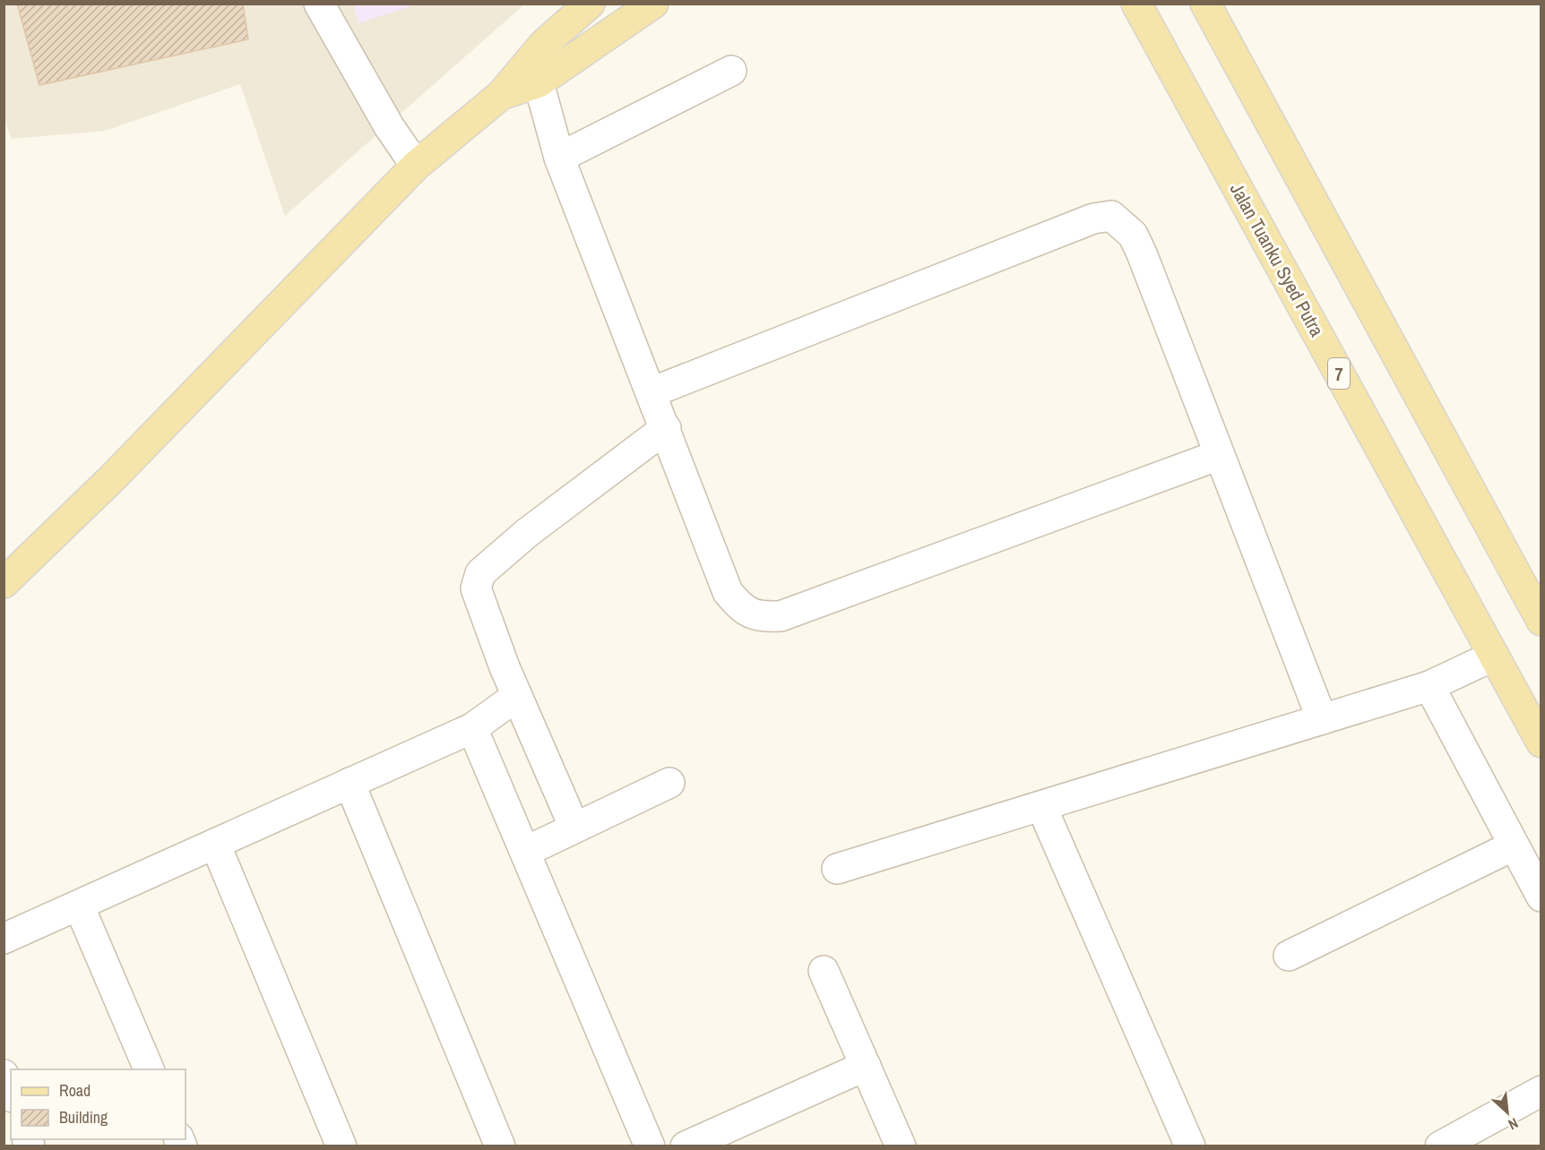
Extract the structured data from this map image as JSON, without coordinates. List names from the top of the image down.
{
  "streets": {
    "main road": ["Jalan Tuanku Syed Putra", "7"]
  },
  "legend": ["Road", "Building"],
  "north": "bottom right"
}
